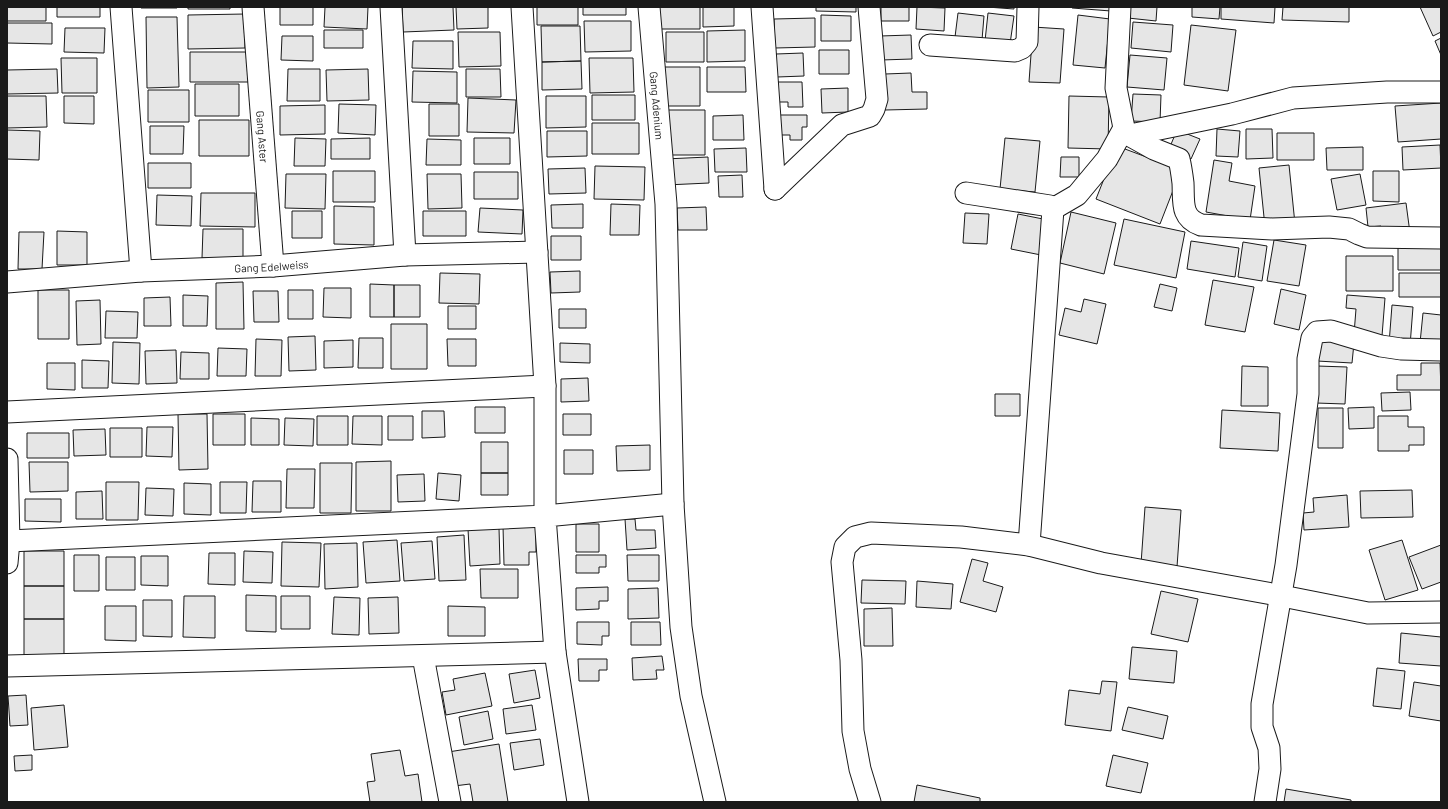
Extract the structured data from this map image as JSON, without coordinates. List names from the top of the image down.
{
  "streets": {
    "street": ["Gang Adenium", "Gang Aster", "Gang Edelweiss"]
  },
  "crossings": [
    ["Gang Aster", "Gang Edelweiss"]
  ]
}
